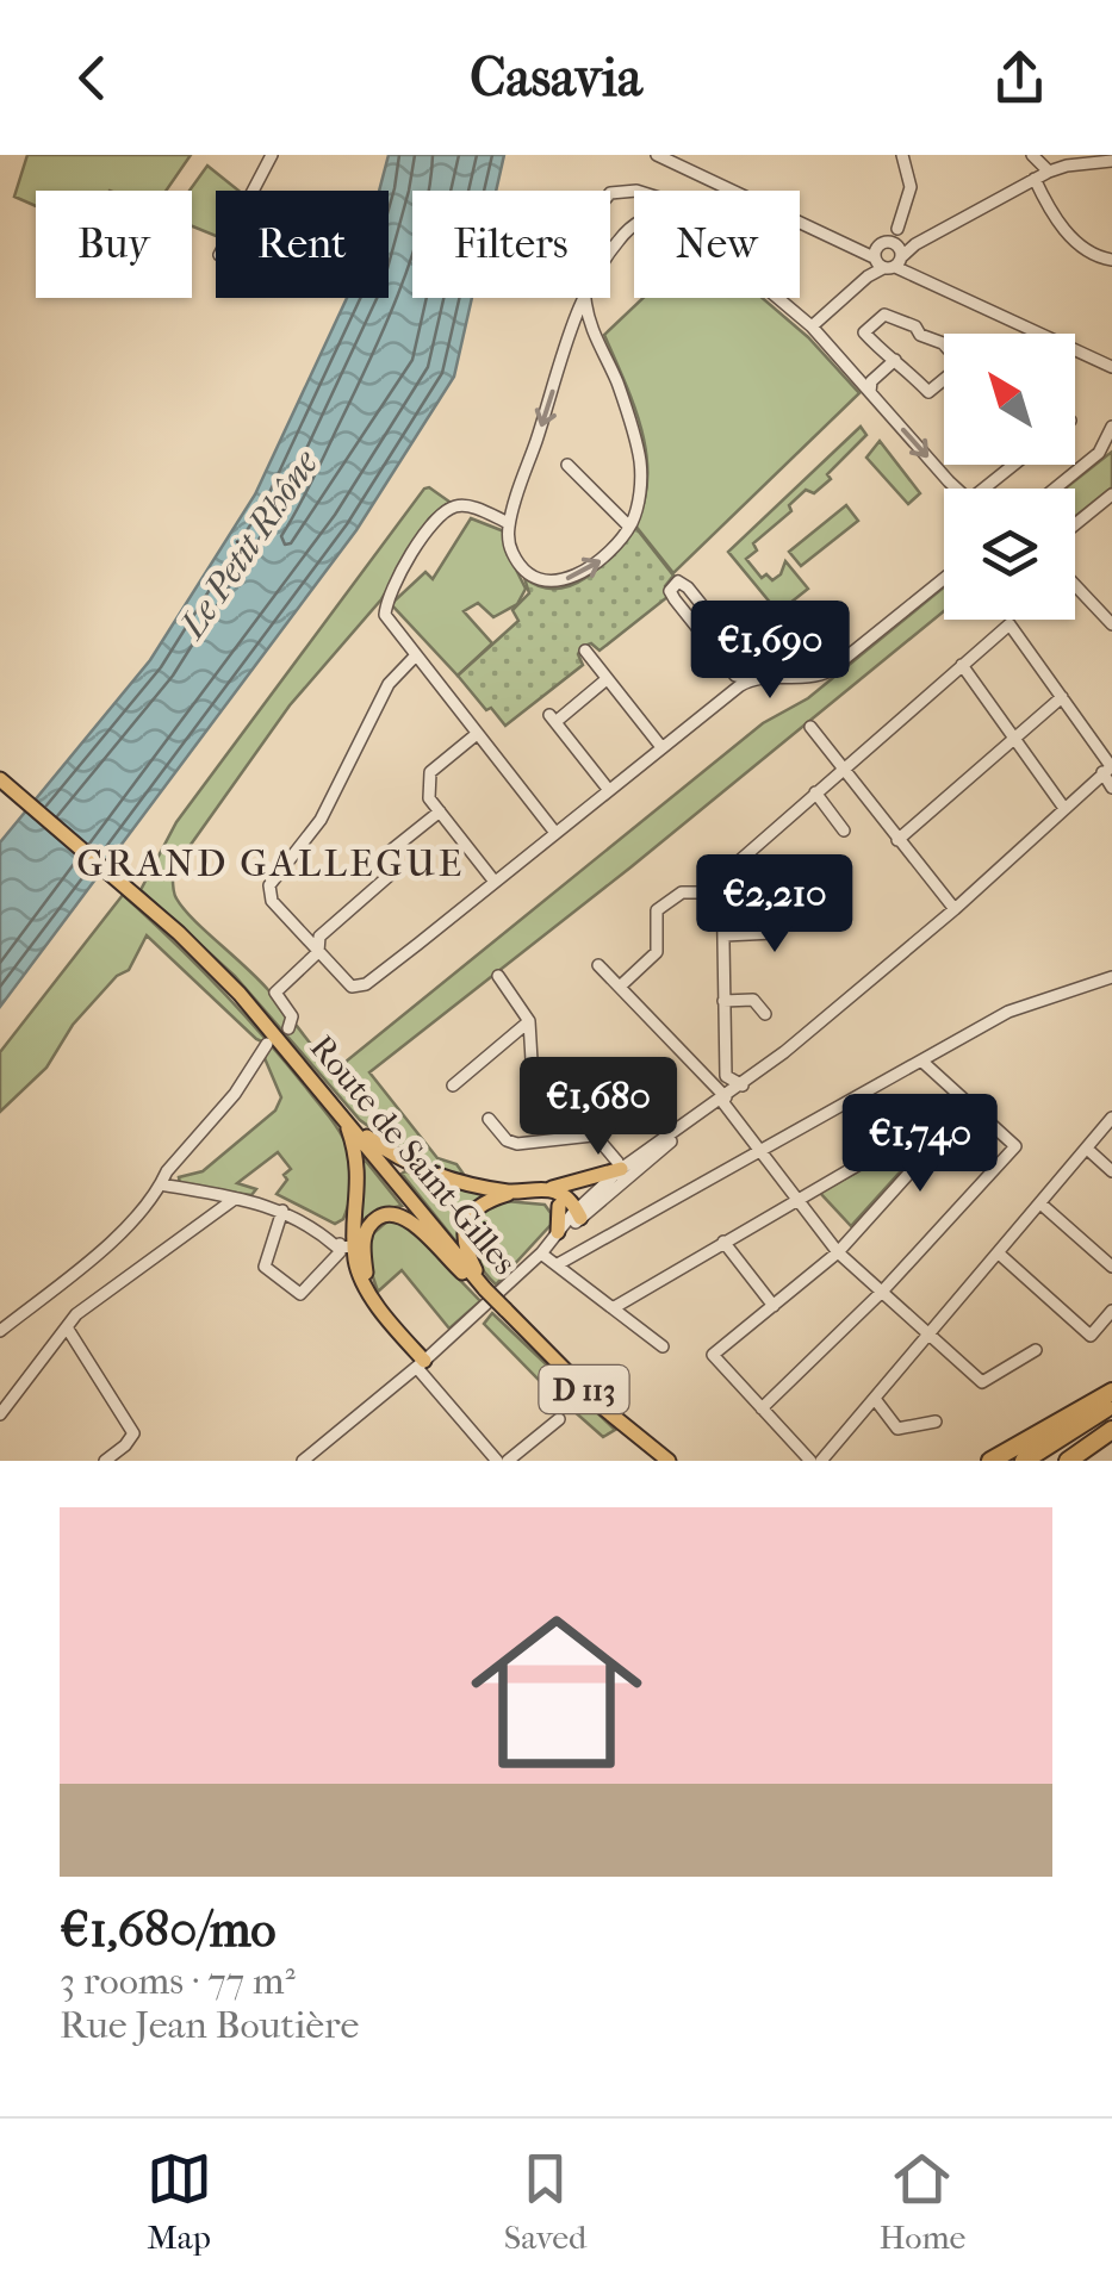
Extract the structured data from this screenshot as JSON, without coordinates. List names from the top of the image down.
{
  "streets": {
    "main road": ["Route de Saint-Gilles", "D 113"]
  },
  "districts": ["GRAND GALLEGUE"],
  "water": ["Le Petit Rhône"],
  "north": "top left",
  "page": {
    "header": "Casavia",
    "chip": [
      "Buy",
      "Rent",
      "Filters",
      "New"
    ],
    "price": [
      "€1,690",
      "€2,210",
      "€1,680",
      "€1,740"
    ],
    "list": [
      {
        "name": "€1,680/mo",
        "note": "3 rooms · 77 m² · Rue Jean Boutière"
      }
    ],
    "tabs": ["Map", "Saved", "Home"]
  }
}
